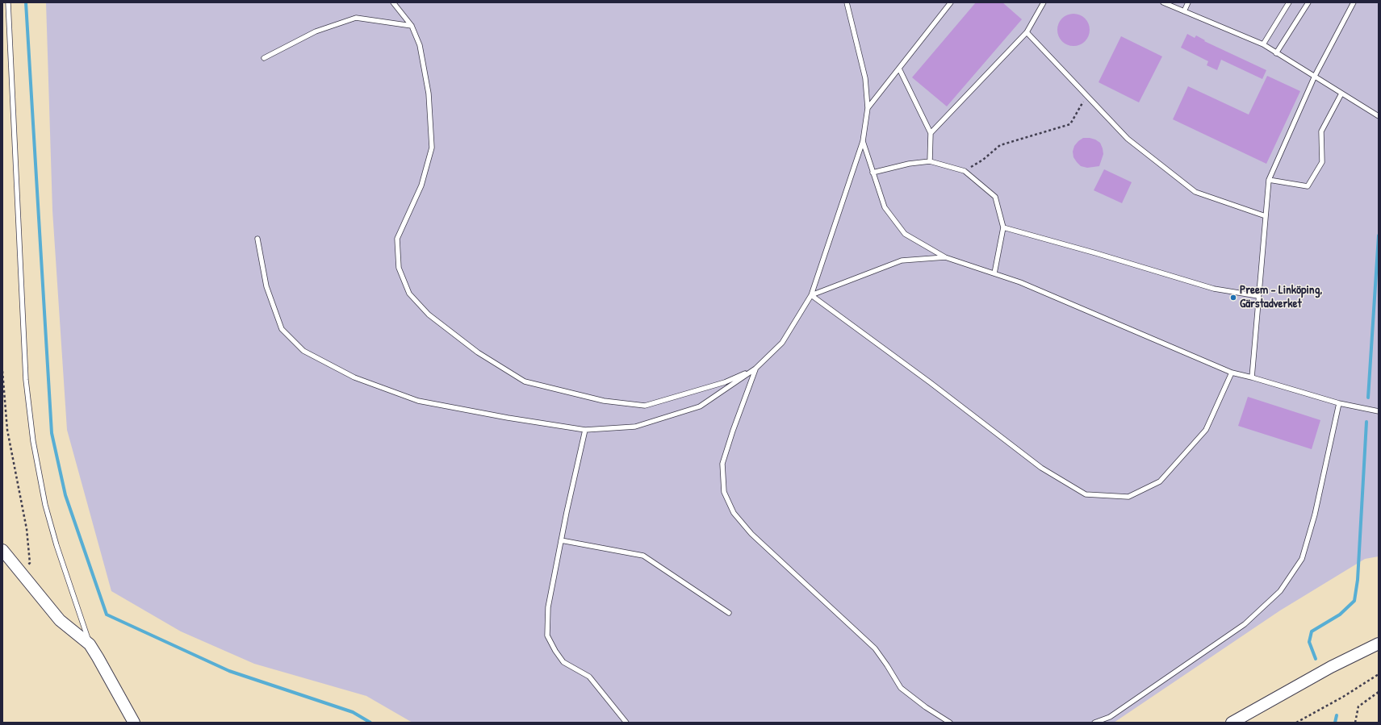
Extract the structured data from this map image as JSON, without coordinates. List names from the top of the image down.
{
  "places": ["Preem - Linköping, Gärstadverket"]
}
